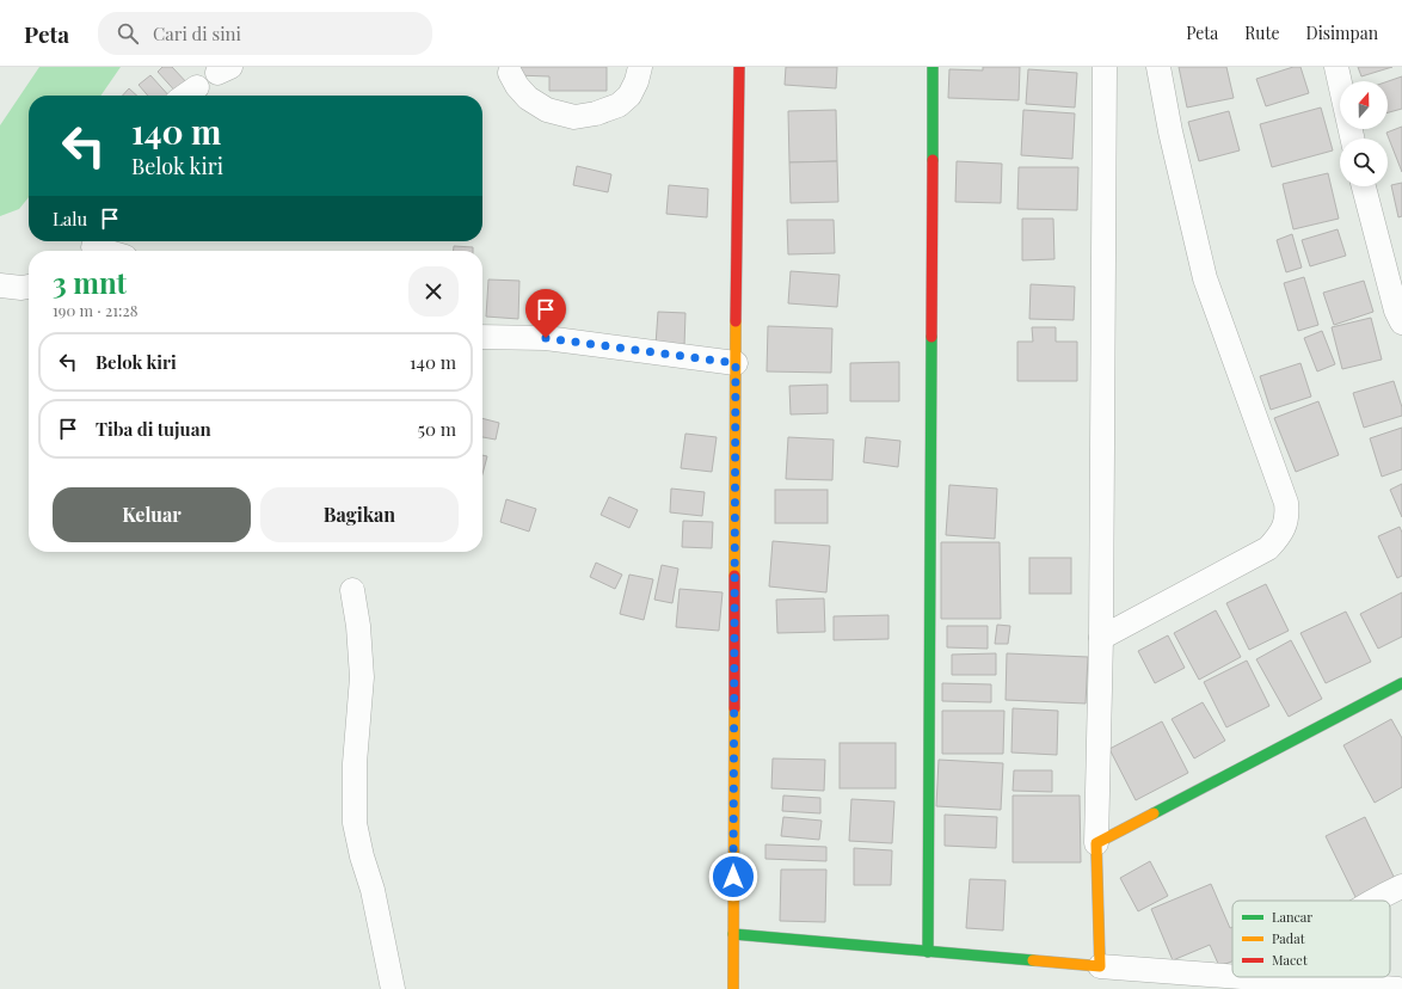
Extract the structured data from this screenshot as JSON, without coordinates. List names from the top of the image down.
{
  "legend": ["Lancar", "Padat", "Macet"],
  "north": "top",
  "page": {
    "header": "Peta",
    "search": "Cari di sini",
    "nav": ["Peta", "Rute", "Disimpan"],
    "turn": ["140 m", "Belok kiri"],
    "then": "Lalu",
    "heading": ["3 mnt", "190 m · 21:28"],
    "list": [
      {
        "name": "Belok kiri",
        "value": "140 m"
      },
      {
        "name": "Tiba di tujuan",
        "value": "50 m"
      }
    ],
    "buttons": ["Keluar", "Bagikan"]
  }
}
